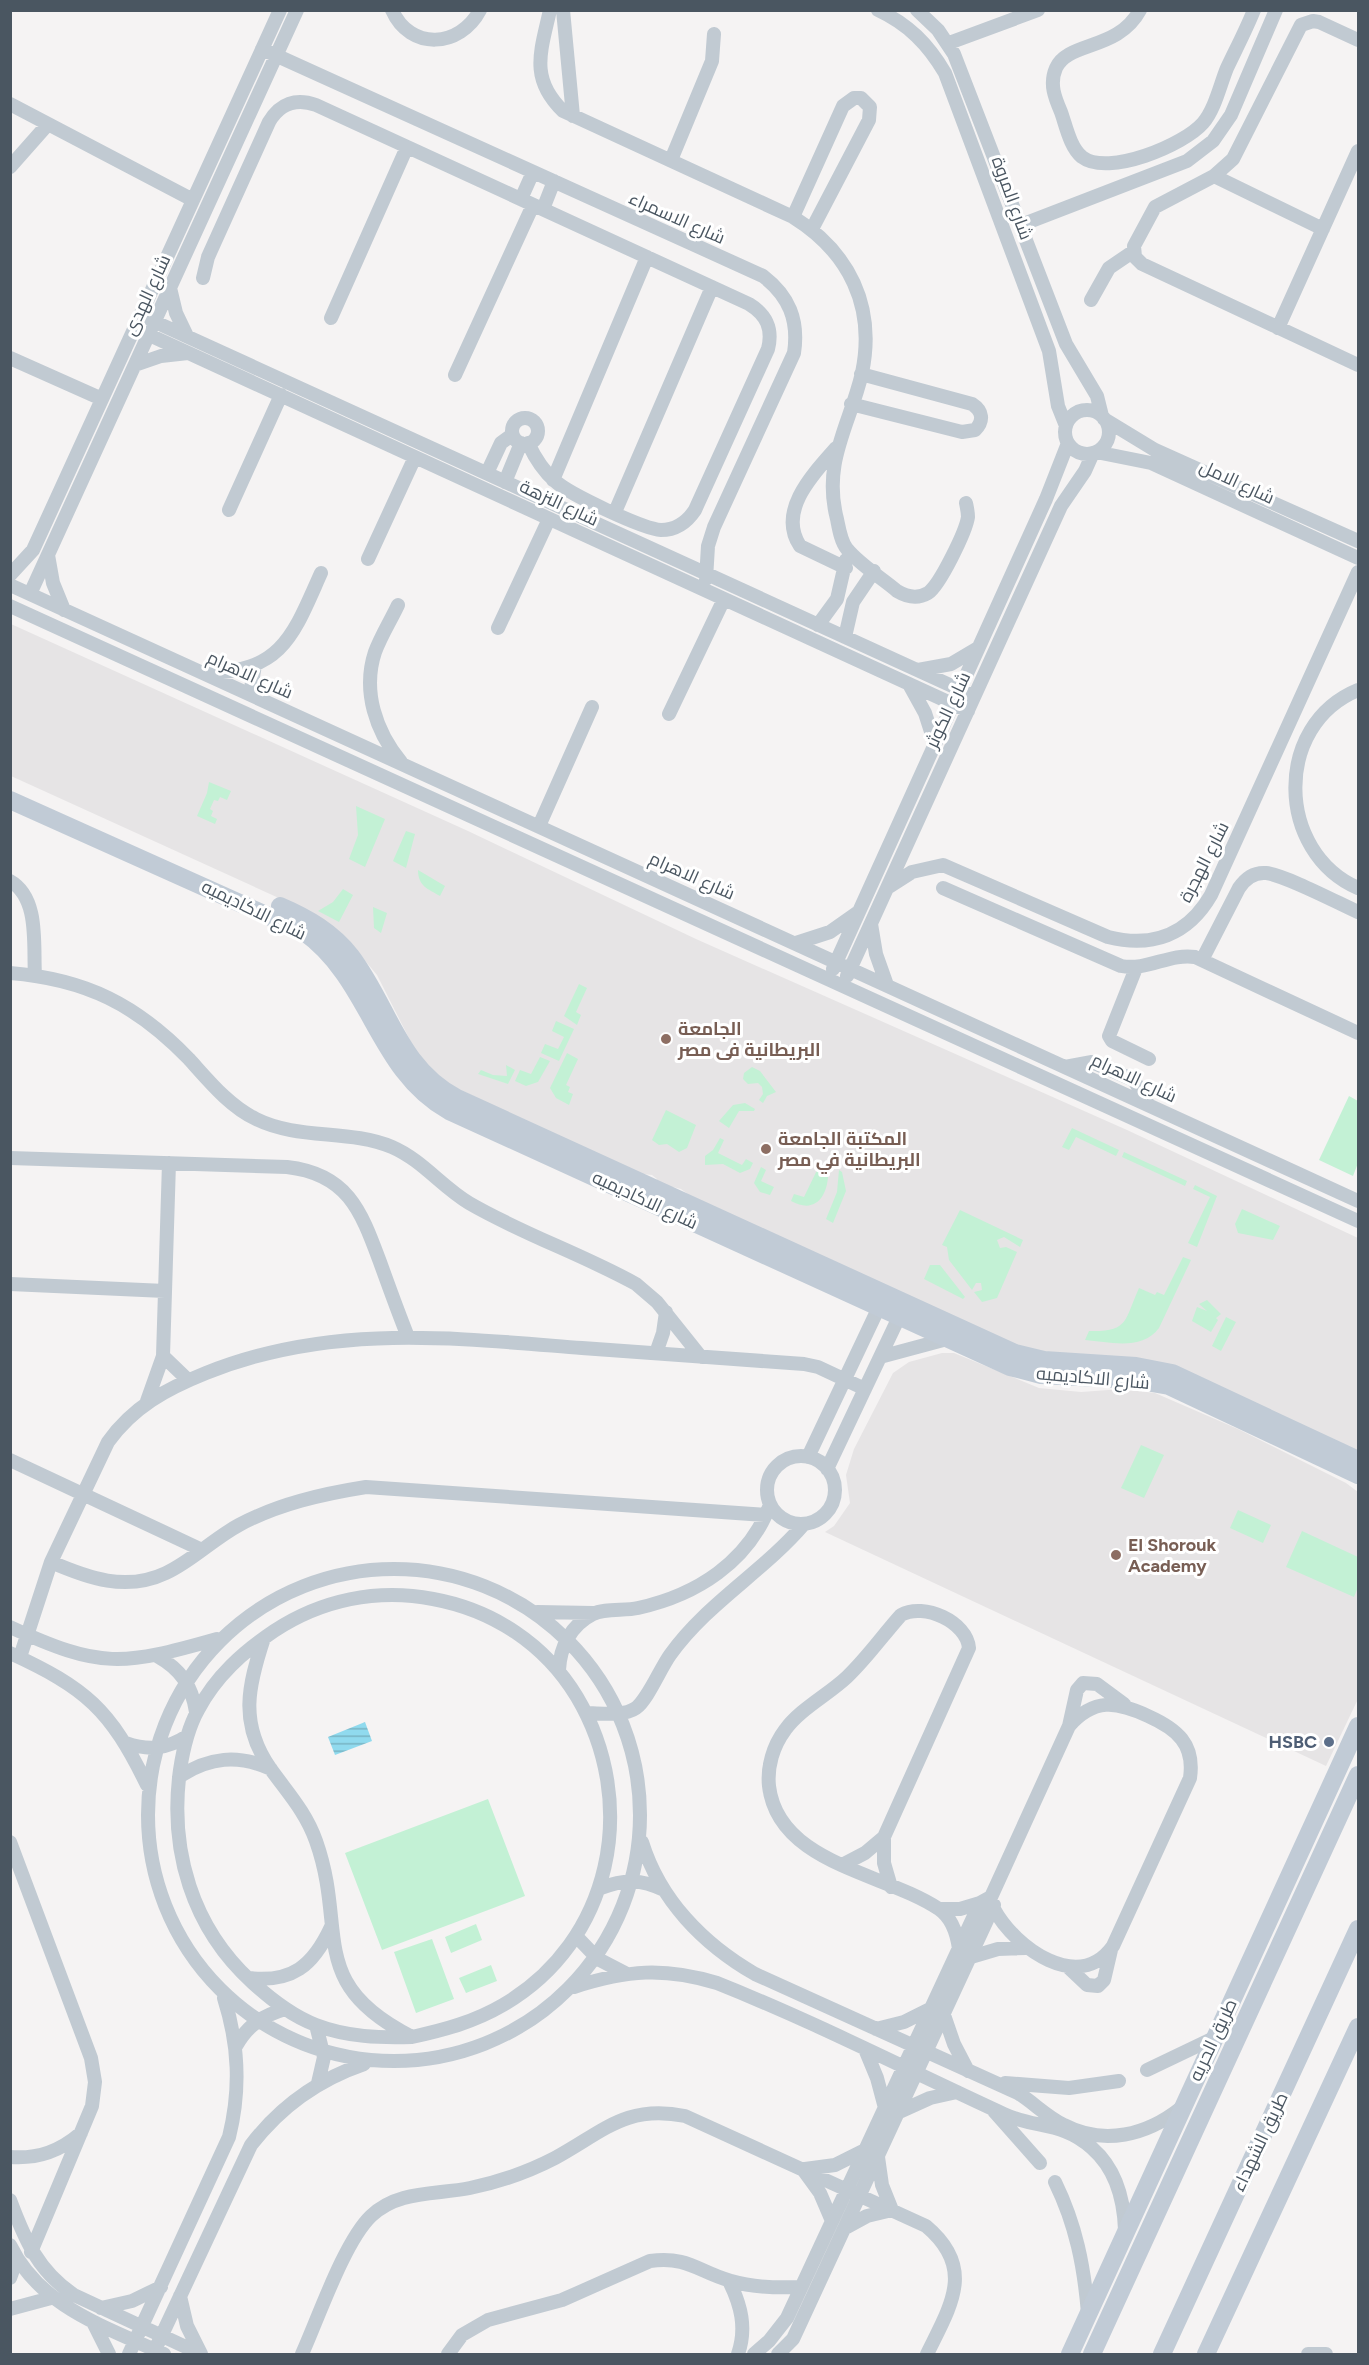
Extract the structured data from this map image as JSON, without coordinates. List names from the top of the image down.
{
  "streets": {
    "street": [
      "شارع المروة",
      "شارع الاسمراء",
      "شارع الهدى",
      "شارع الامل",
      "شارع النزهة",
      "شارع الاهرام",
      "شارع الكوثر",
      "شارع الهجرة",
      "شارع الاكاديميه",
      "طريق الحريه",
      "طريق الشهداء"
    ]
  },
  "crossings": [
    ["شارع المروة", "شارع الامل"],
    ["شارع المروة", "شارع الكوثر"],
    ["شارع الاسمراء", "شارع الهدى"],
    ["شارع الاسمراء", "شارع النزهة"],
    ["شارع الهدى", "شارع النزهة"],
    ["شارع الهدى", "شارع الاهرام"],
    ["شارع الامل", "شارع الكوثر"],
    ["شارع النزهة", "شارع الكوثر"],
    ["شارع الاهرام", "شارع الكوثر"],
    ["شارع الكوثر", "شارع الهجرة"]
  ],
  "places": [
    "الجامعة البريطانية فى مصر",
    "المكتبة الجامعة البريطانية في مصر",
    "El Shorouk Academy",
    "HSBC"
  ]
}
